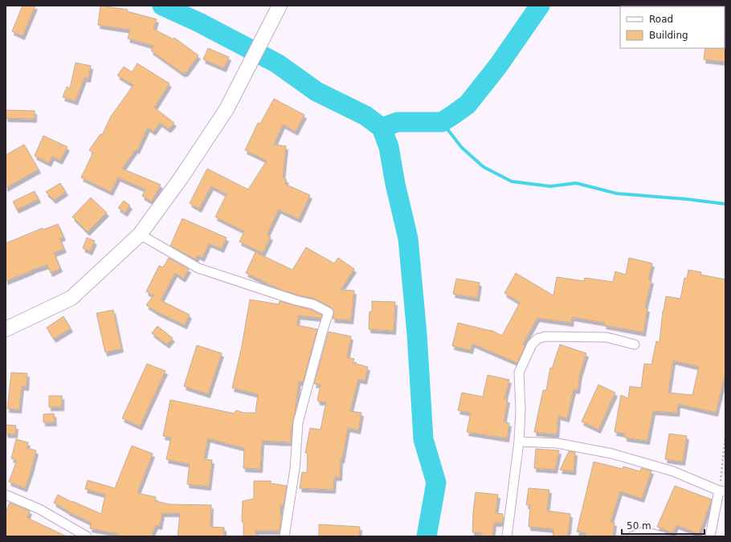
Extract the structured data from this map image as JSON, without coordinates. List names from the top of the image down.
{
  "legend": ["Road", "Building"],
  "scale_bar": "50 m"
}
